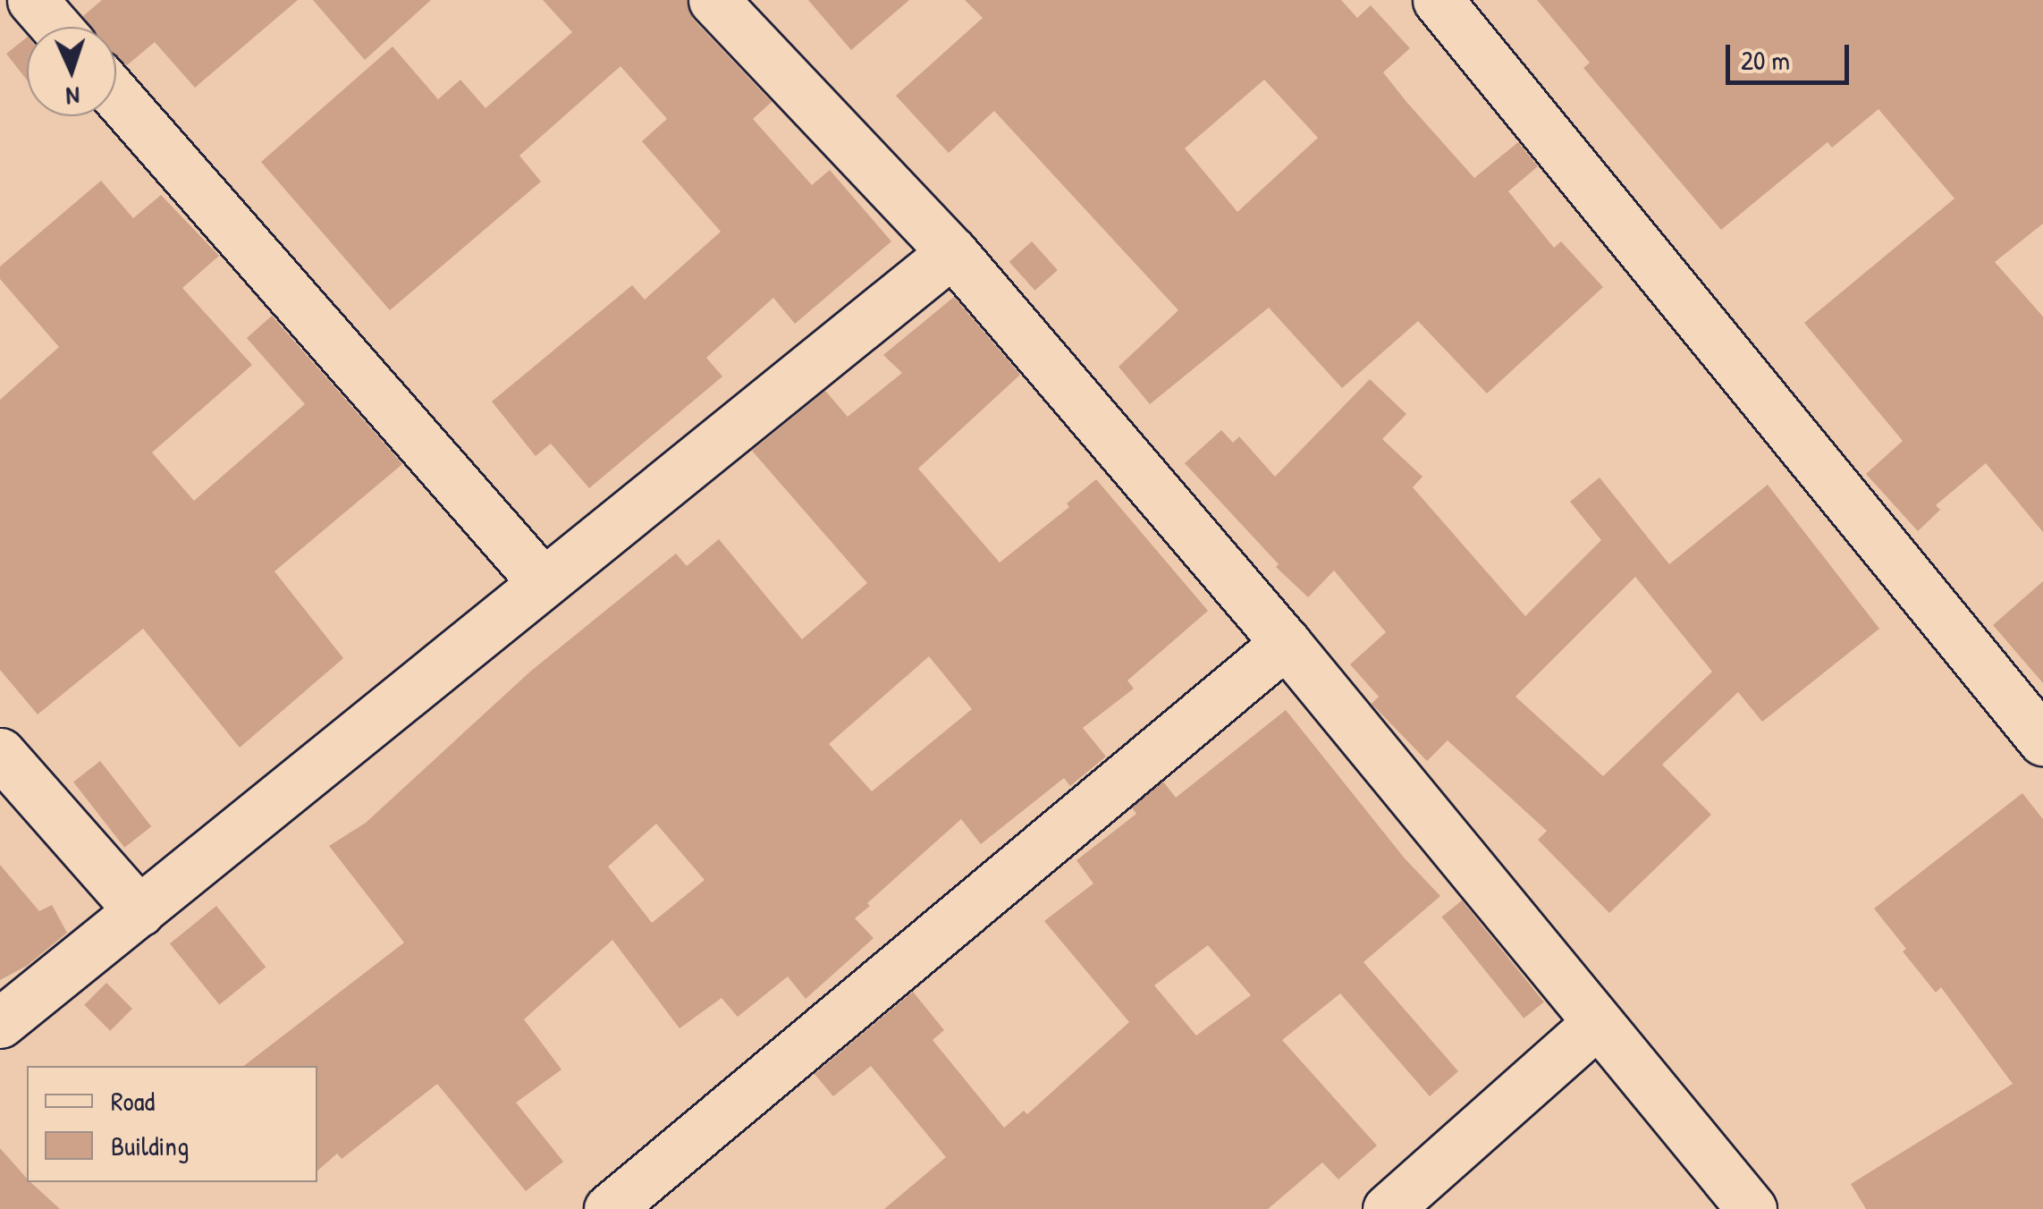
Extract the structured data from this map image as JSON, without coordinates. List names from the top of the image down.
{
  "legend": ["Road", "Building"],
  "scale_bar": "20 m",
  "north": "bottom"
}
